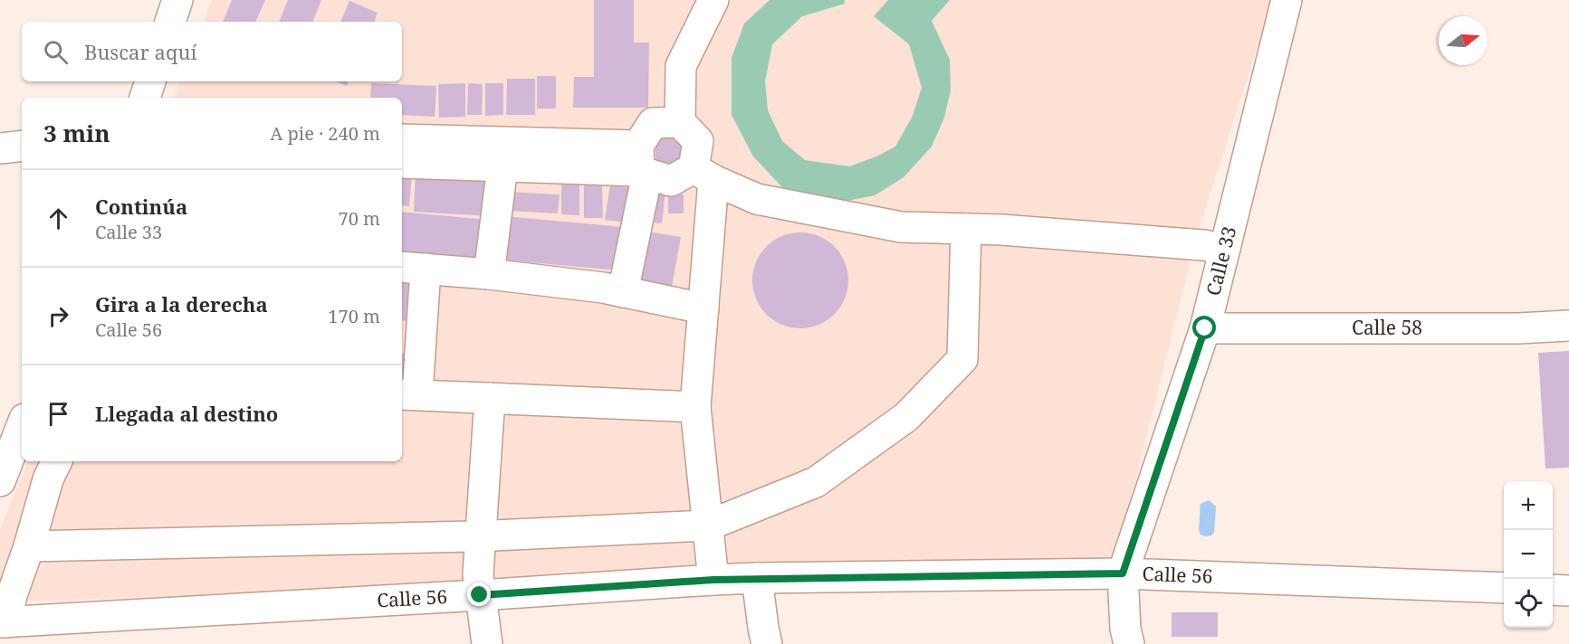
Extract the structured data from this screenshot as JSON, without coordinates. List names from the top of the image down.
{
  "streets": {
    "street": ["Calle 33", "Calle 58", "Calle 56"]
  },
  "crossings": [
    ["Calle 33", "Calle 58"],
    ["Calle 33", "Calle 56"]
  ],
  "north": "right",
  "page": {
    "search": "Buscar aquí",
    "heading": ["3 min", "A pie · 240 m"],
    "list": [
      ["Continúa", "Calle 33", "70 m"],
      ["Gira a la derecha", "Calle 56", "170 m"],
      "Llegada al destino"
    ],
    "map_buttons": ["+", "−"]
  }
}
